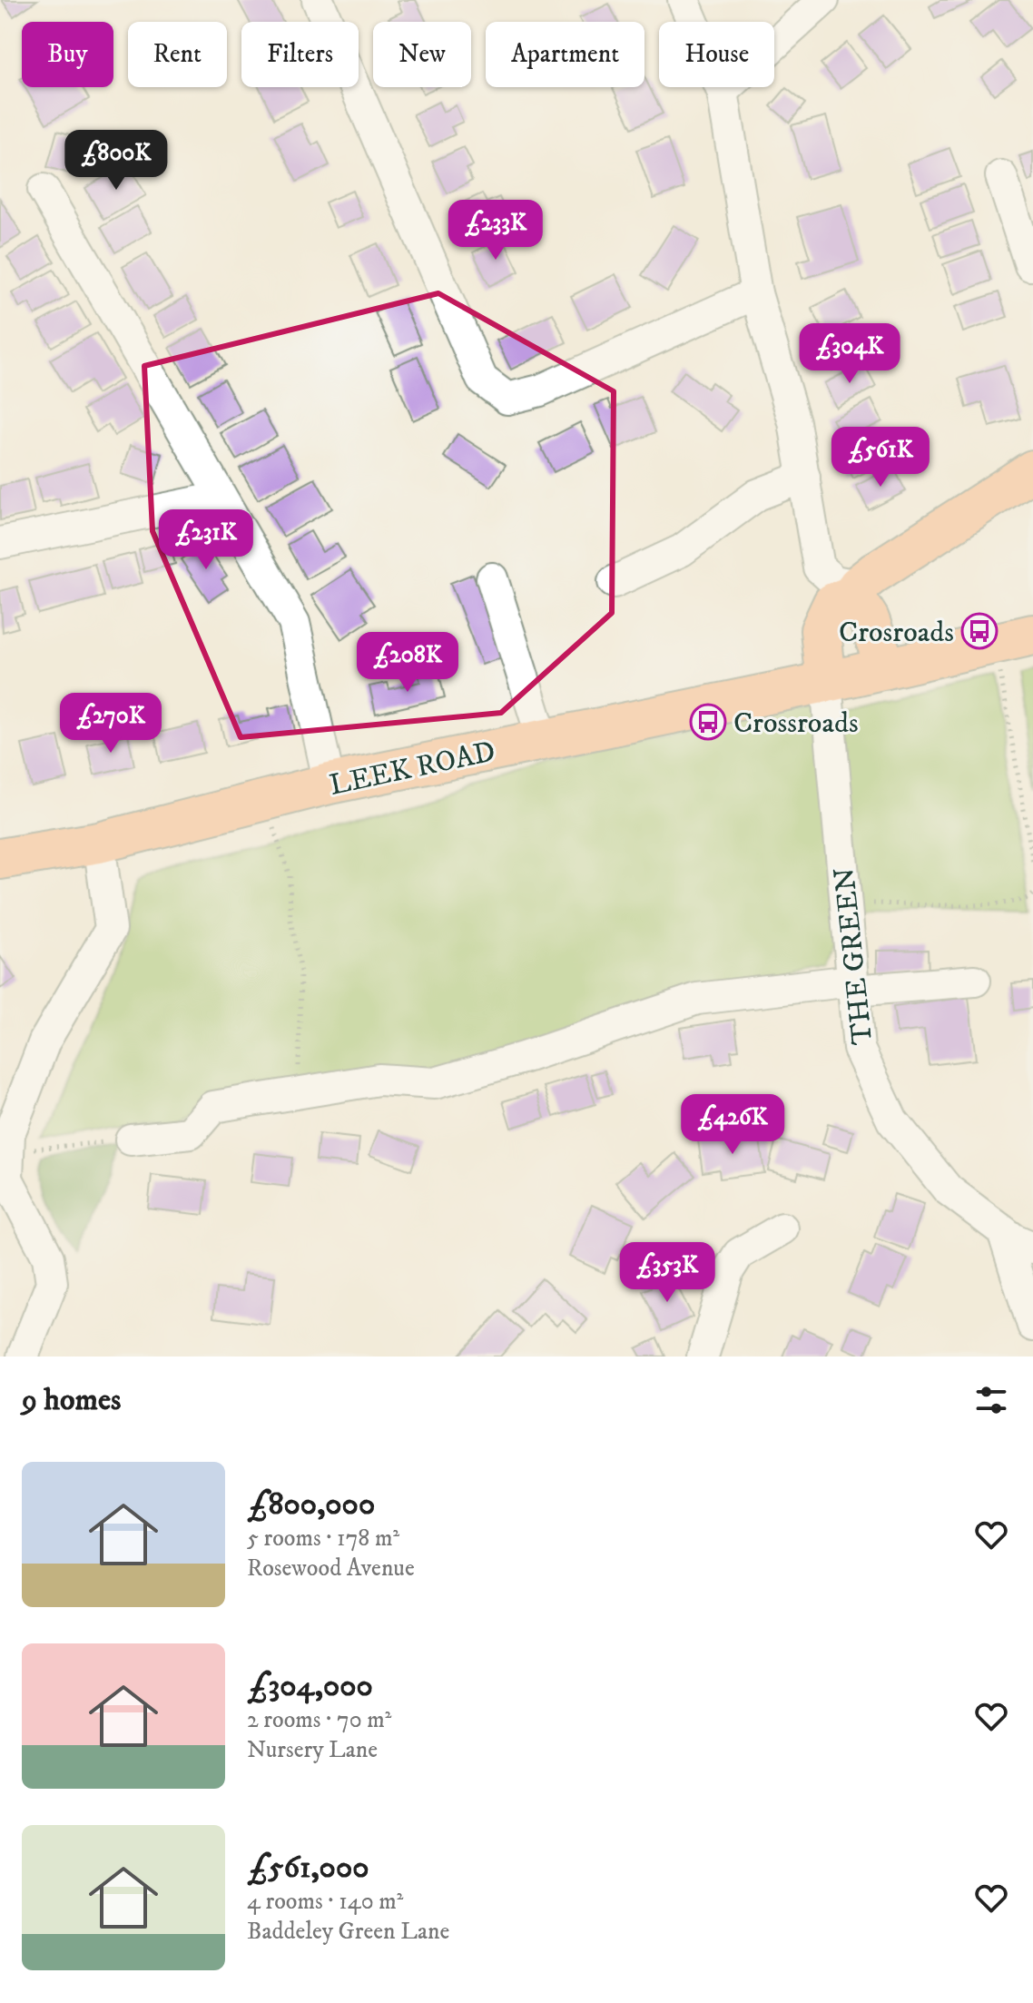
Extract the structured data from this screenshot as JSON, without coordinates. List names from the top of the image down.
{
  "streets": {
    "main road": ["LEEK ROAD"],
    "street": ["THE GREEN"]
  },
  "crossings": [
    ["LEEK ROAD", "THE GREEN"]
  ],
  "places": {
    "bus stop": ["Crosroads", "Crossroads"]
  },
  "page": {
    "chip": [
      "Buy",
      "Rent",
      "Filters",
      "New",
      "Apartment",
      "House"
    ],
    "price": [
      "£800K",
      "£233K",
      "£304K",
      "£561K",
      "£231K",
      "£208K",
      "£270K",
      "£426K",
      "£353K"
    ],
    "heading": "9 homes",
    "list": [
      {
        "name": "£800,000",
        "note": "5 rooms · 178 m² · Rosewood Avenue"
      },
      {
        "name": "£304,000",
        "note": "2 rooms · 70 m² · Nursery Lane"
      },
      {
        "name": "£561,000",
        "note": "4 rooms · 140 m² · Baddeley Green Lane"
      }
    ]
  }
}
